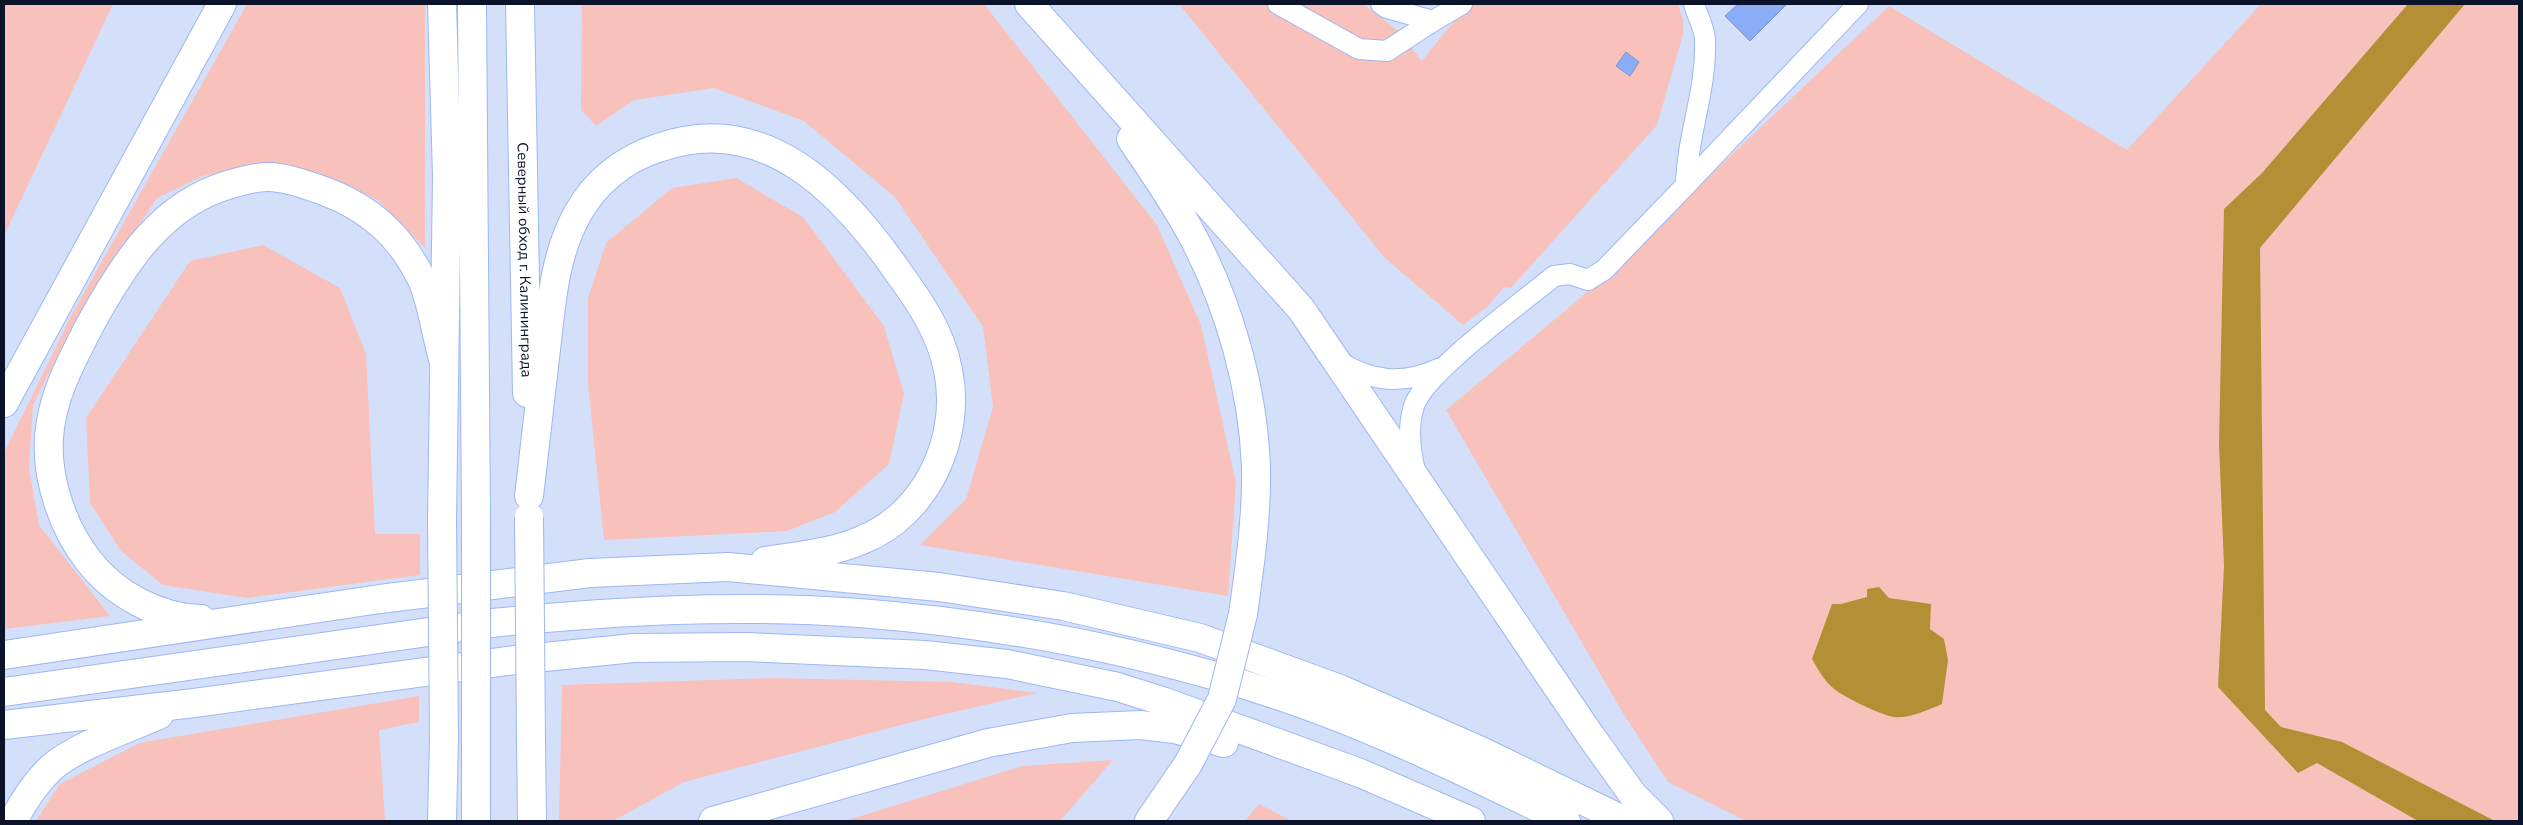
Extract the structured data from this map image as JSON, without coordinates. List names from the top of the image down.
{
  "streets": {
    "highway": ["Северный обход г. Калининграда"]
  }
}
